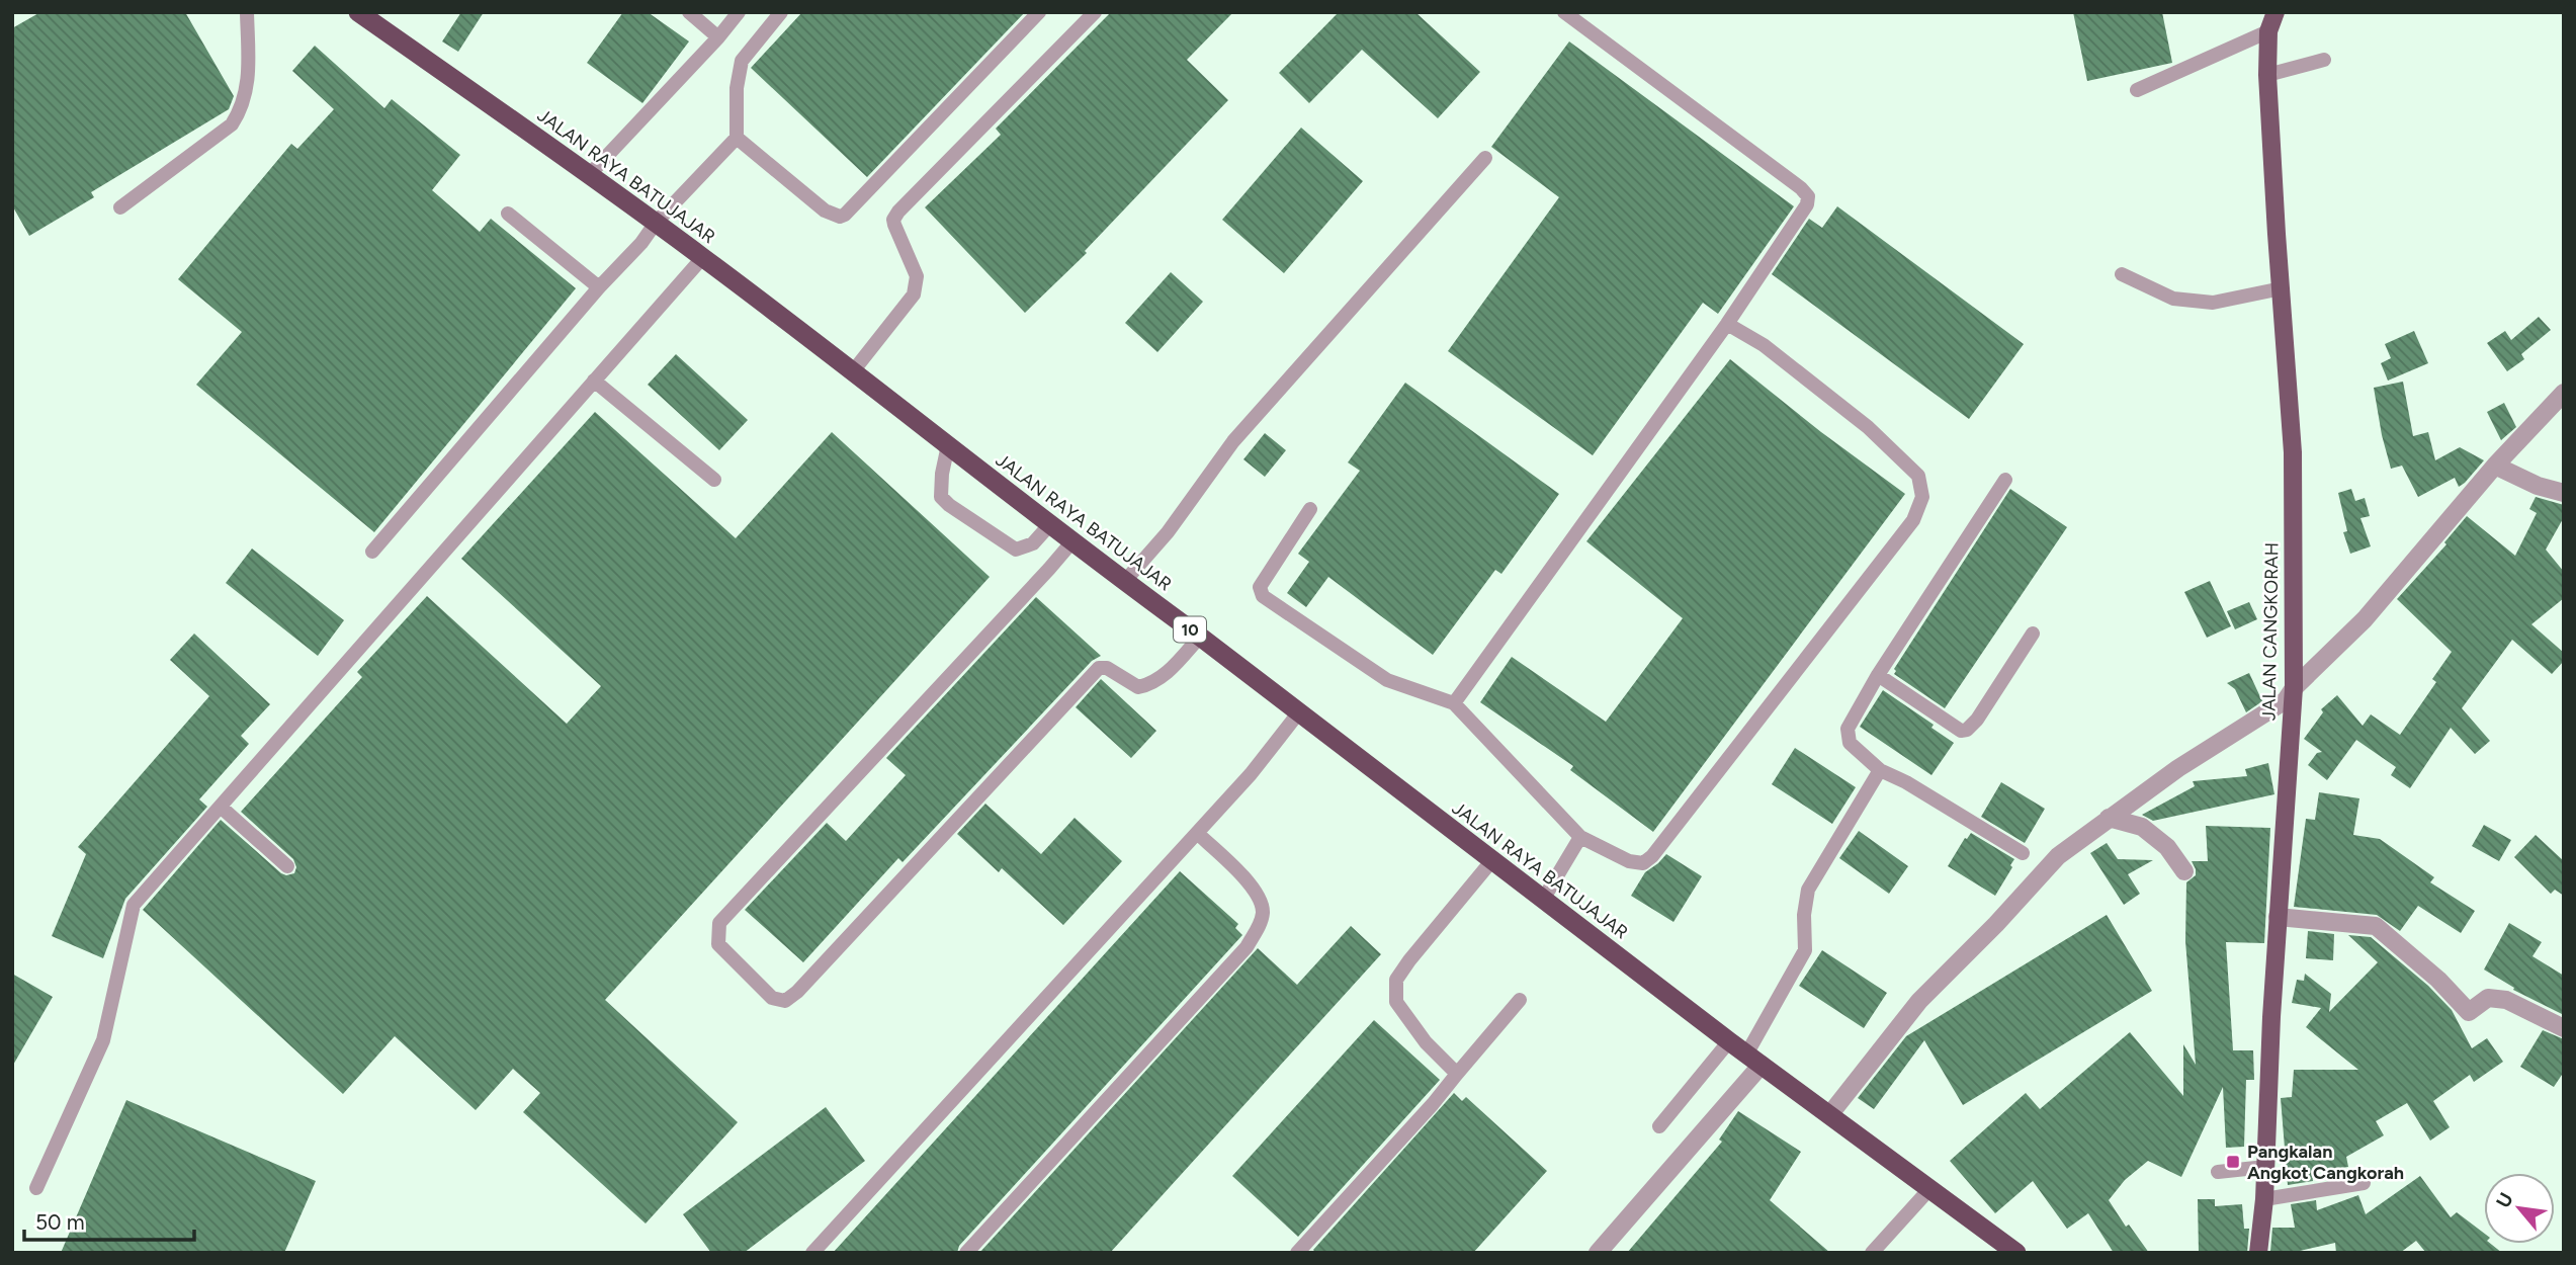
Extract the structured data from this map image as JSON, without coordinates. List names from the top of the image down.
{
  "streets": {
    "highway": ["JALAN RAYA BATUJAJAR", "10"],
    "main road": ["JALAN CANGKORAH"]
  },
  "places": {
    "transit": ["Pangkalan Angkot Cangkorah"]
  },
  "scale_bar": "50 m",
  "north": "top left"
}
